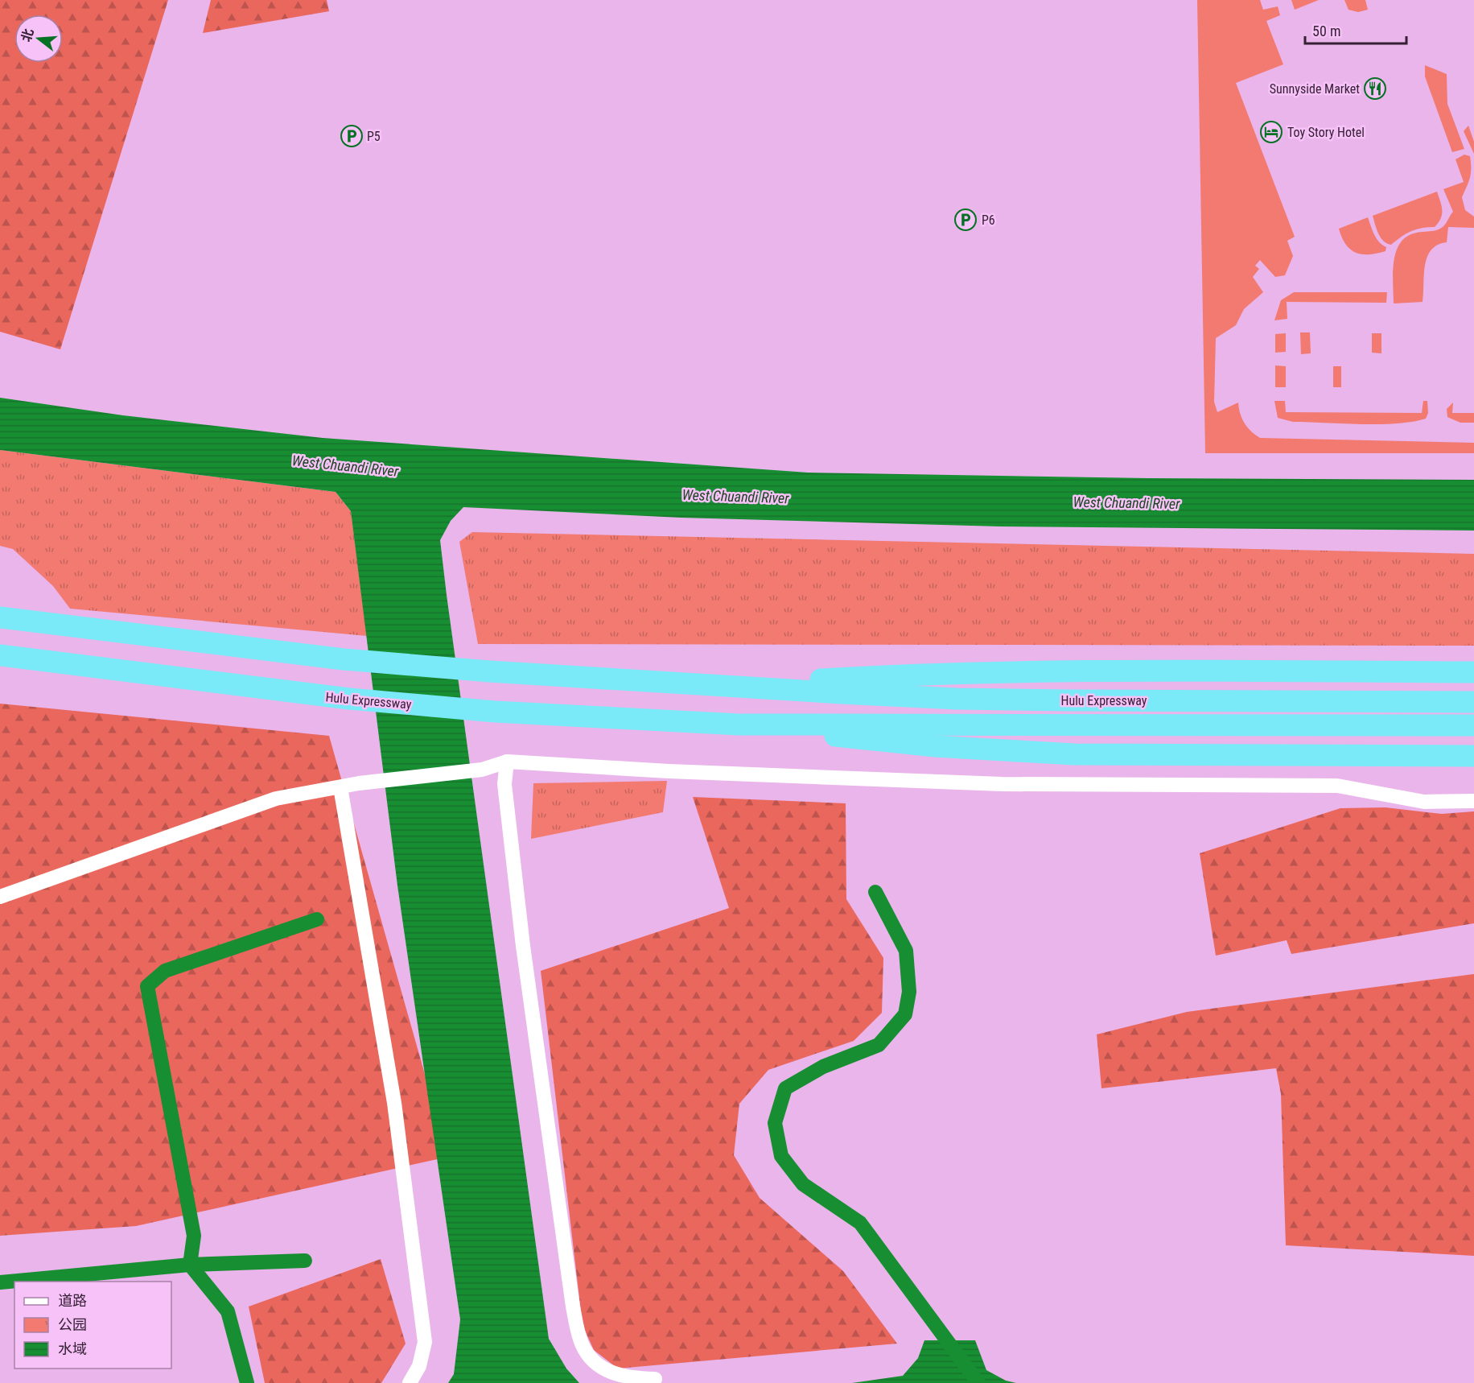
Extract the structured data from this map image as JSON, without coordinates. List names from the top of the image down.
{
  "streets": {
    "highway": ["Hulu Expressway"]
  },
  "water": ["West Chuandi River"],
  "places": {
    "restaurant": ["Sunnyside Market"],
    "hotel": ["Toy Story Hotel"],
    "parking": ["P5", "P6"]
  },
  "legend": ["道路", "公园", "水域"],
  "scale_bar": "50 m",
  "north": "left"
}
